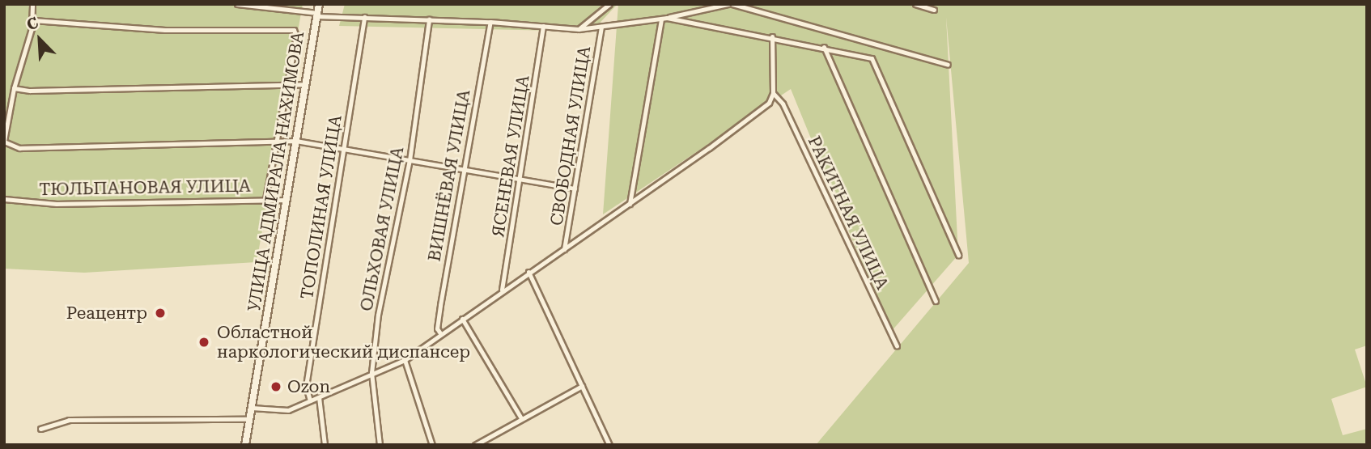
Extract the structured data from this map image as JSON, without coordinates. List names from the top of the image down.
{
  "streets": {
    "main road": ["УЛИЦА АДМИРАЛА НАХИМОВА"],
    "street": [
      "СВОБОДНАЯ УЛИЦА",
      "ЯСЕНЕВАЯ УЛИЦА",
      "ВИШНЁВАЯ УЛИЦА",
      "ТЮЛЬПАНОВАЯ УЛИЦА",
      "ТОПОЛИНАЯ УЛИЦА",
      "РАКИТНАЯ УЛИЦА",
      "ОЛЬХОВАЯ УЛИЦА"
    ]
  },
  "crossings": [
    ["УЛИЦА АДМИРАЛА НАХИМОВА", "ТЮЛЬПАНОВАЯ УЛИЦА"]
  ],
  "places": ["Реацентр", "Областной наркологический диспансер", "Ozon"],
  "north": "top left"
}
